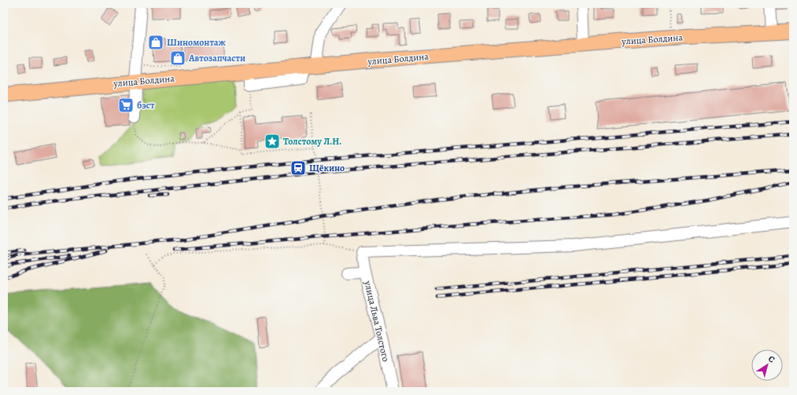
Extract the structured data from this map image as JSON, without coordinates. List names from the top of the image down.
{
  "streets": {
    "main road": ["улица Болдина"],
    "street": ["улица Льва Толстого"]
  },
  "places": {
    "shop": ["Шиномонтаж", "Автозапчасти"],
    "supermarket": ["бэст"],
    "place": ["Толстому Л.Н."],
    "station": ["Щёкино"]
  },
  "north": "top right"
}
